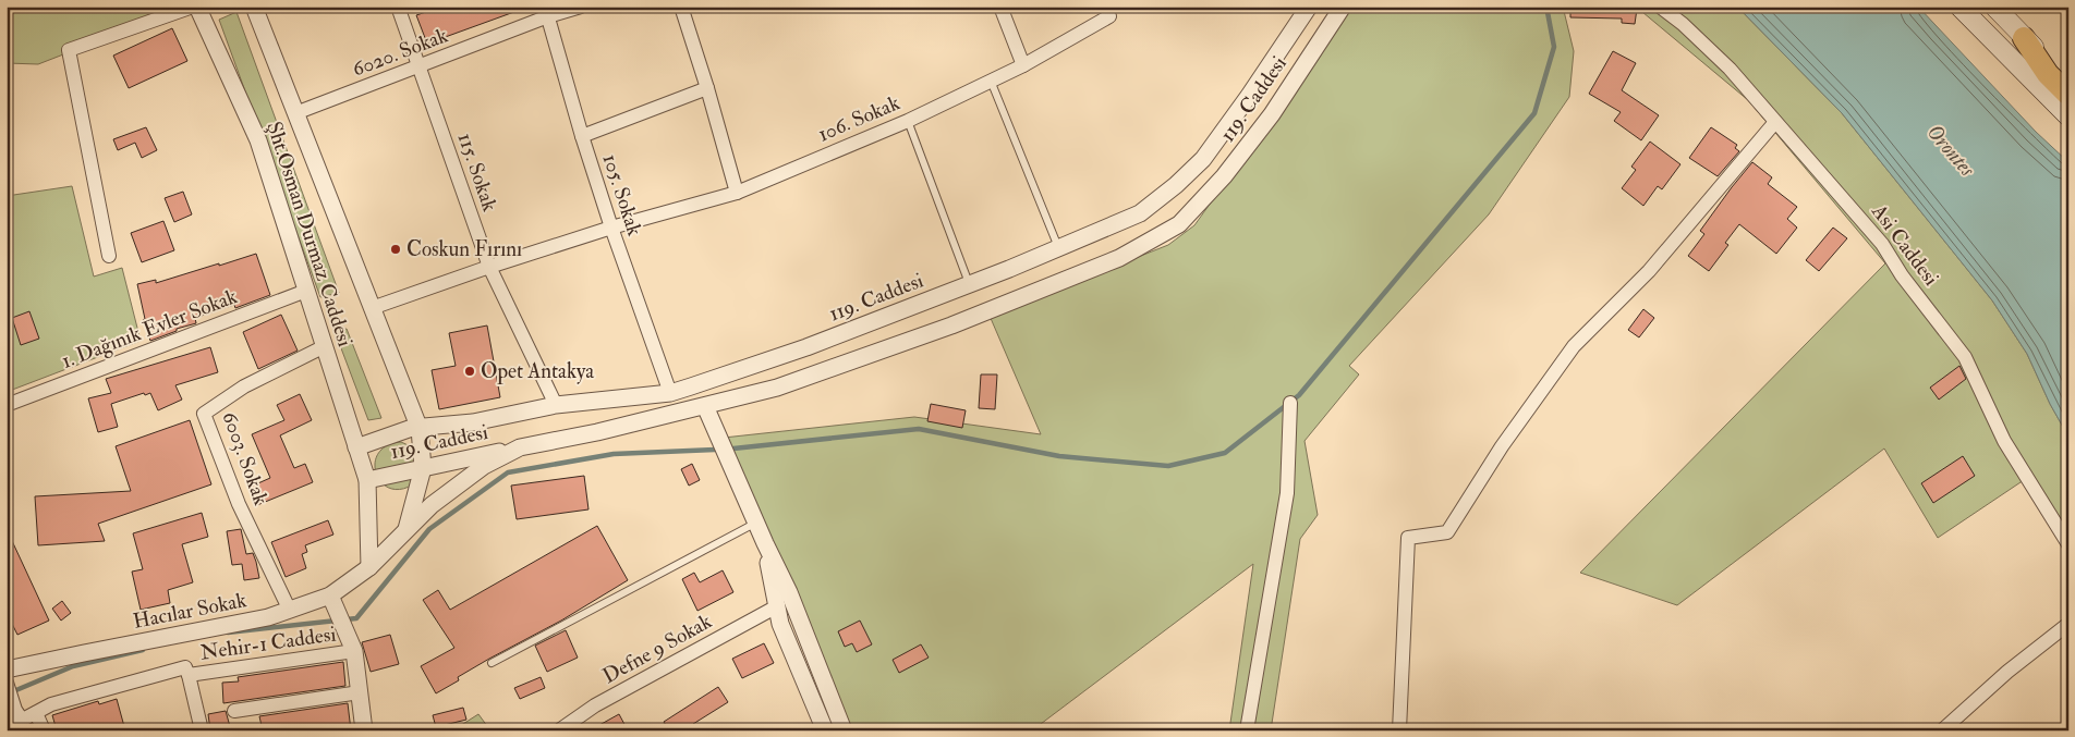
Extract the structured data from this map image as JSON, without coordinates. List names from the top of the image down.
{
  "streets": {
    "street": [
      "6020. Sokak",
      "119. Caddesi",
      "106. Sokak",
      "115. Sokak",
      "105. Sokak",
      "Şht.Osman Durmaz Caddesi",
      "Asi Caddesi",
      "1. Dağınık Evler Sokak",
      "6003. Sokak",
      "Hacılar Sokak",
      "Nehir-1 Caddesi",
      "Defne 9 Sokak"
    ]
  },
  "crossings": [
    ["6020. Sokak", "115. Sokak"],
    ["6020. Sokak", "105. Sokak"],
    ["6020. Sokak", "Şht.Osman Durmaz Caddesi"],
    ["119. Caddesi", "115. Sokak"],
    ["119. Caddesi", "105. Sokak"],
    ["119. Caddesi", "Şht.Osman Durmaz Caddesi"],
    ["119. Caddesi", "Hacılar Sokak"],
    ["106. Sokak", "115. Sokak"],
    ["106. Sokak", "105. Sokak"],
    ["106. Sokak", "Şht.Osman Durmaz Caddesi"],
    ["Şht.Osman Durmaz Caddesi", "1. Dağınık Evler Sokak"],
    ["Şht.Osman Durmaz Caddesi", "6003. Sokak"],
    ["6003. Sokak", "Hacılar Sokak"]
  ],
  "water": ["Orontes"],
  "places": ["Coskun Fırını", "Opet Antakya"]
}
